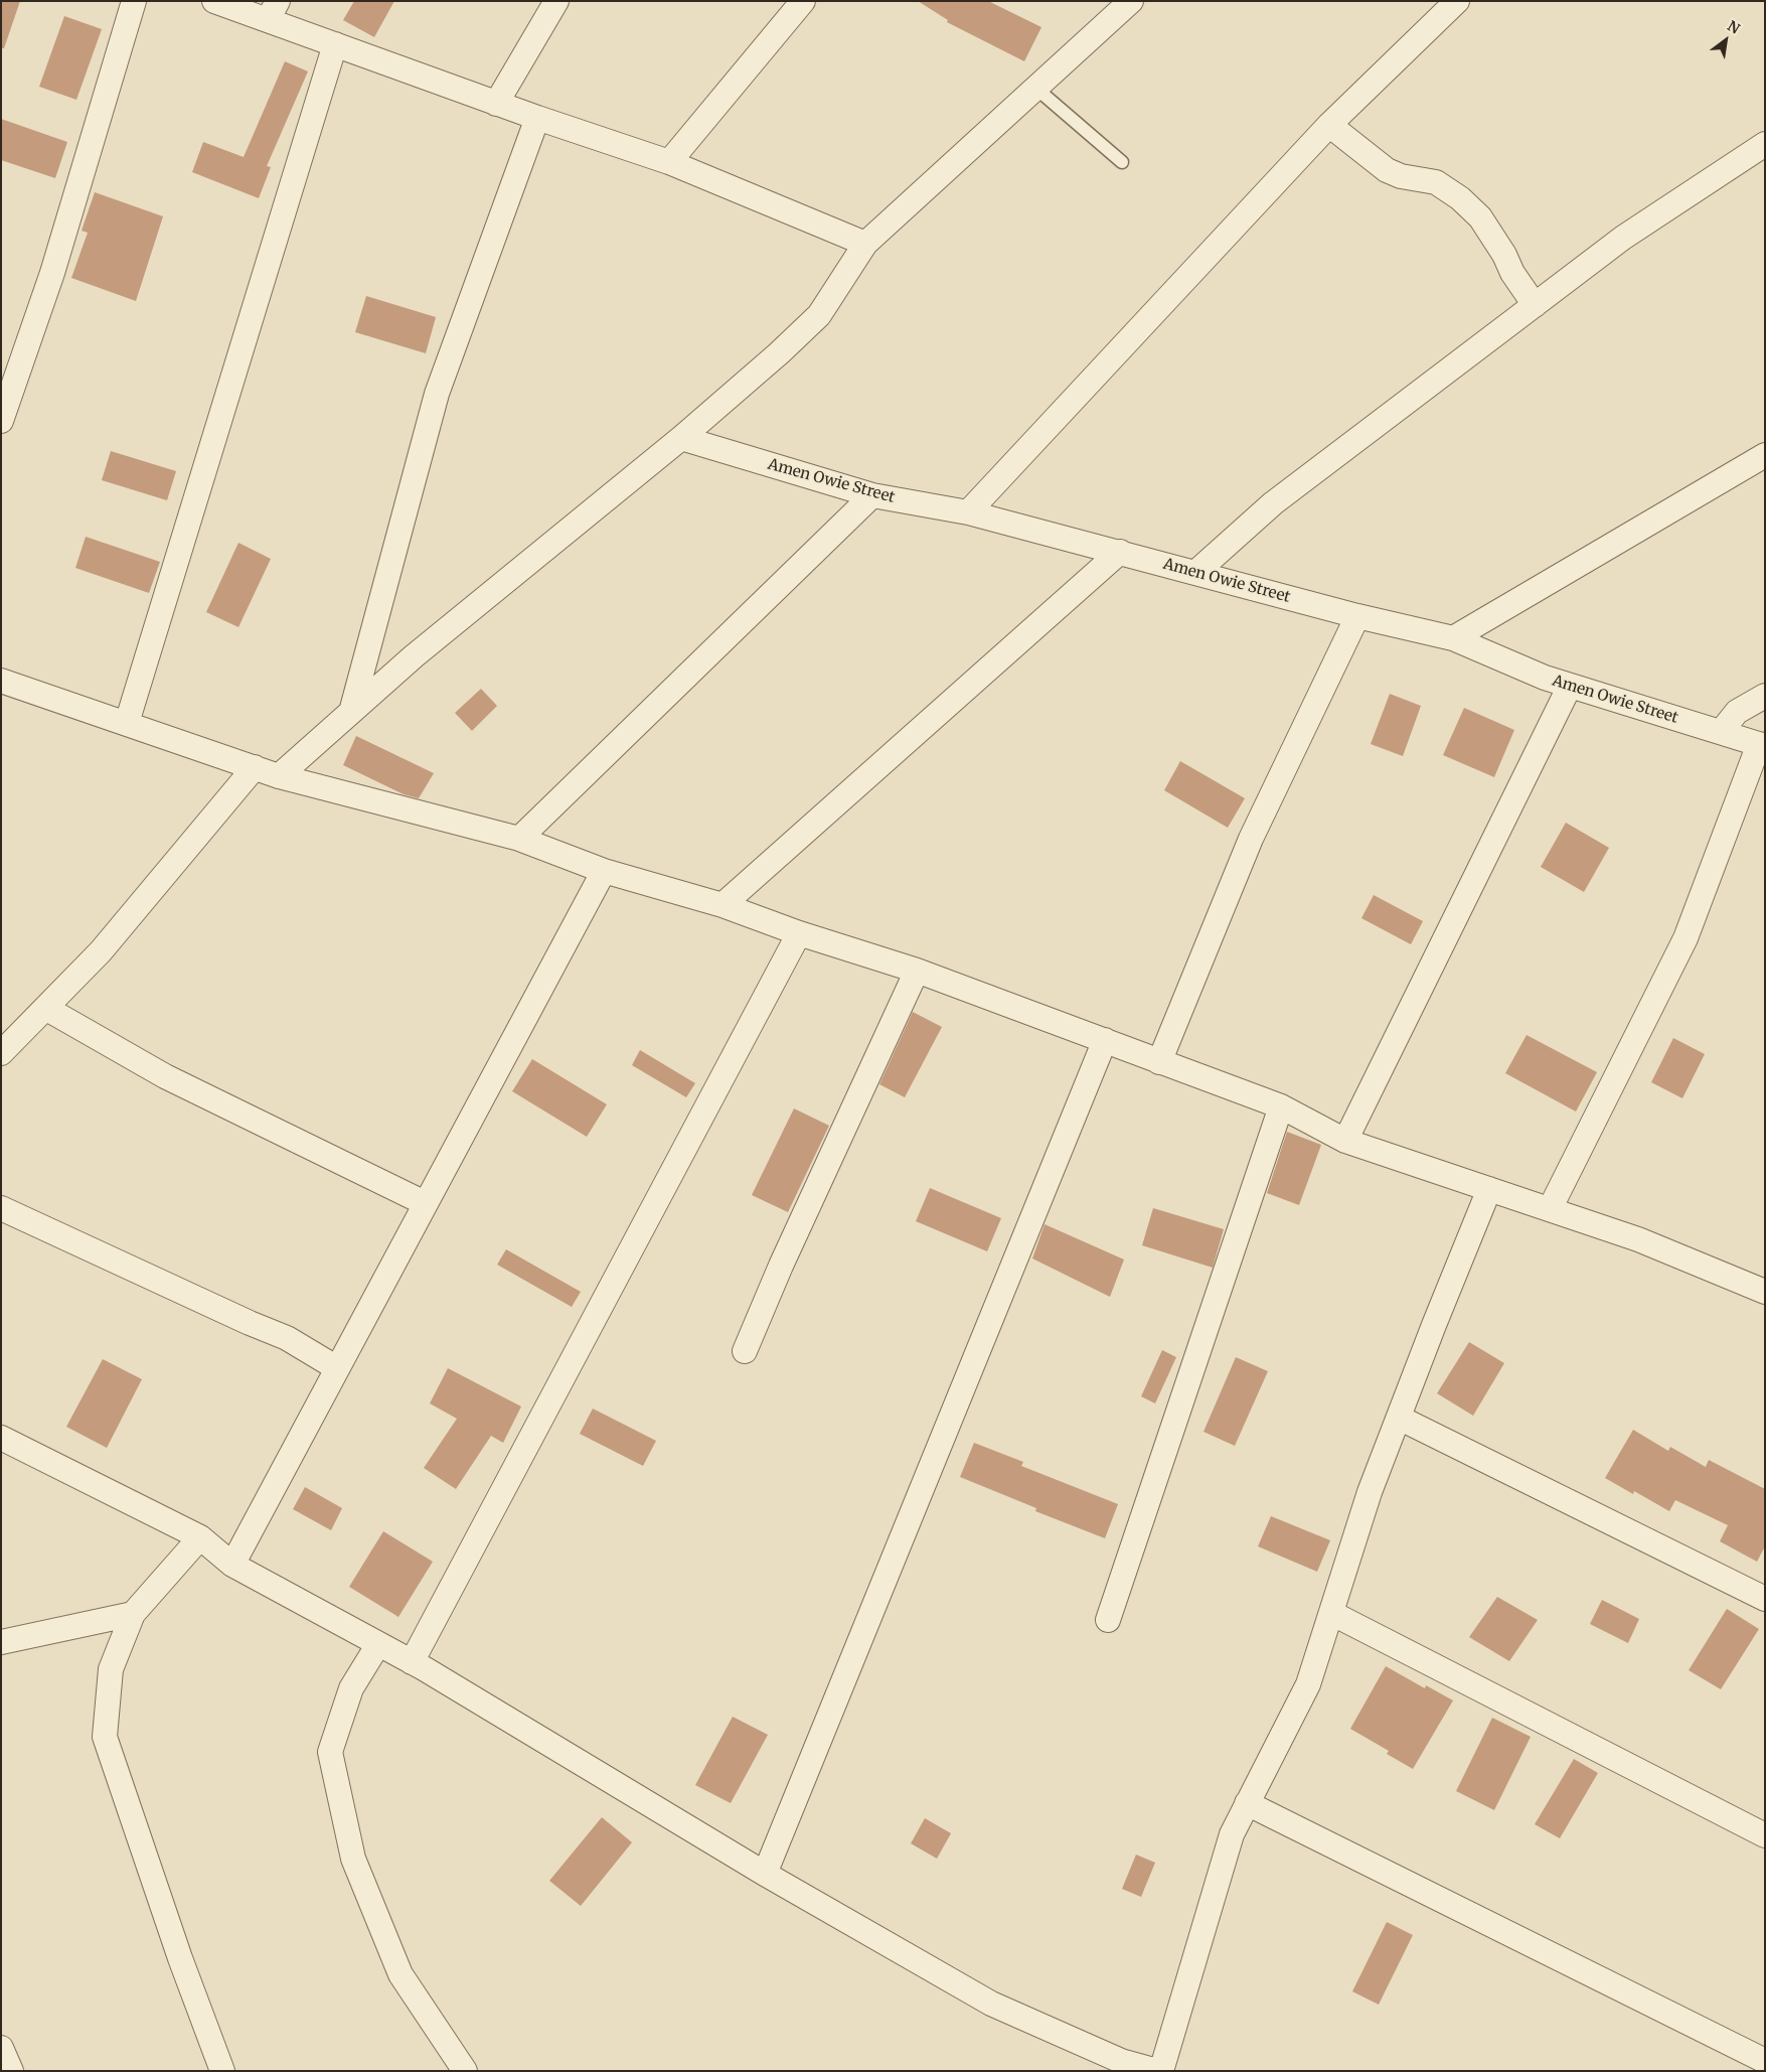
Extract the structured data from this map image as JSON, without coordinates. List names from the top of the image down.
{
  "streets": {
    "street": ["Amen Owie Street"]
  },
  "north": "top right"
}
